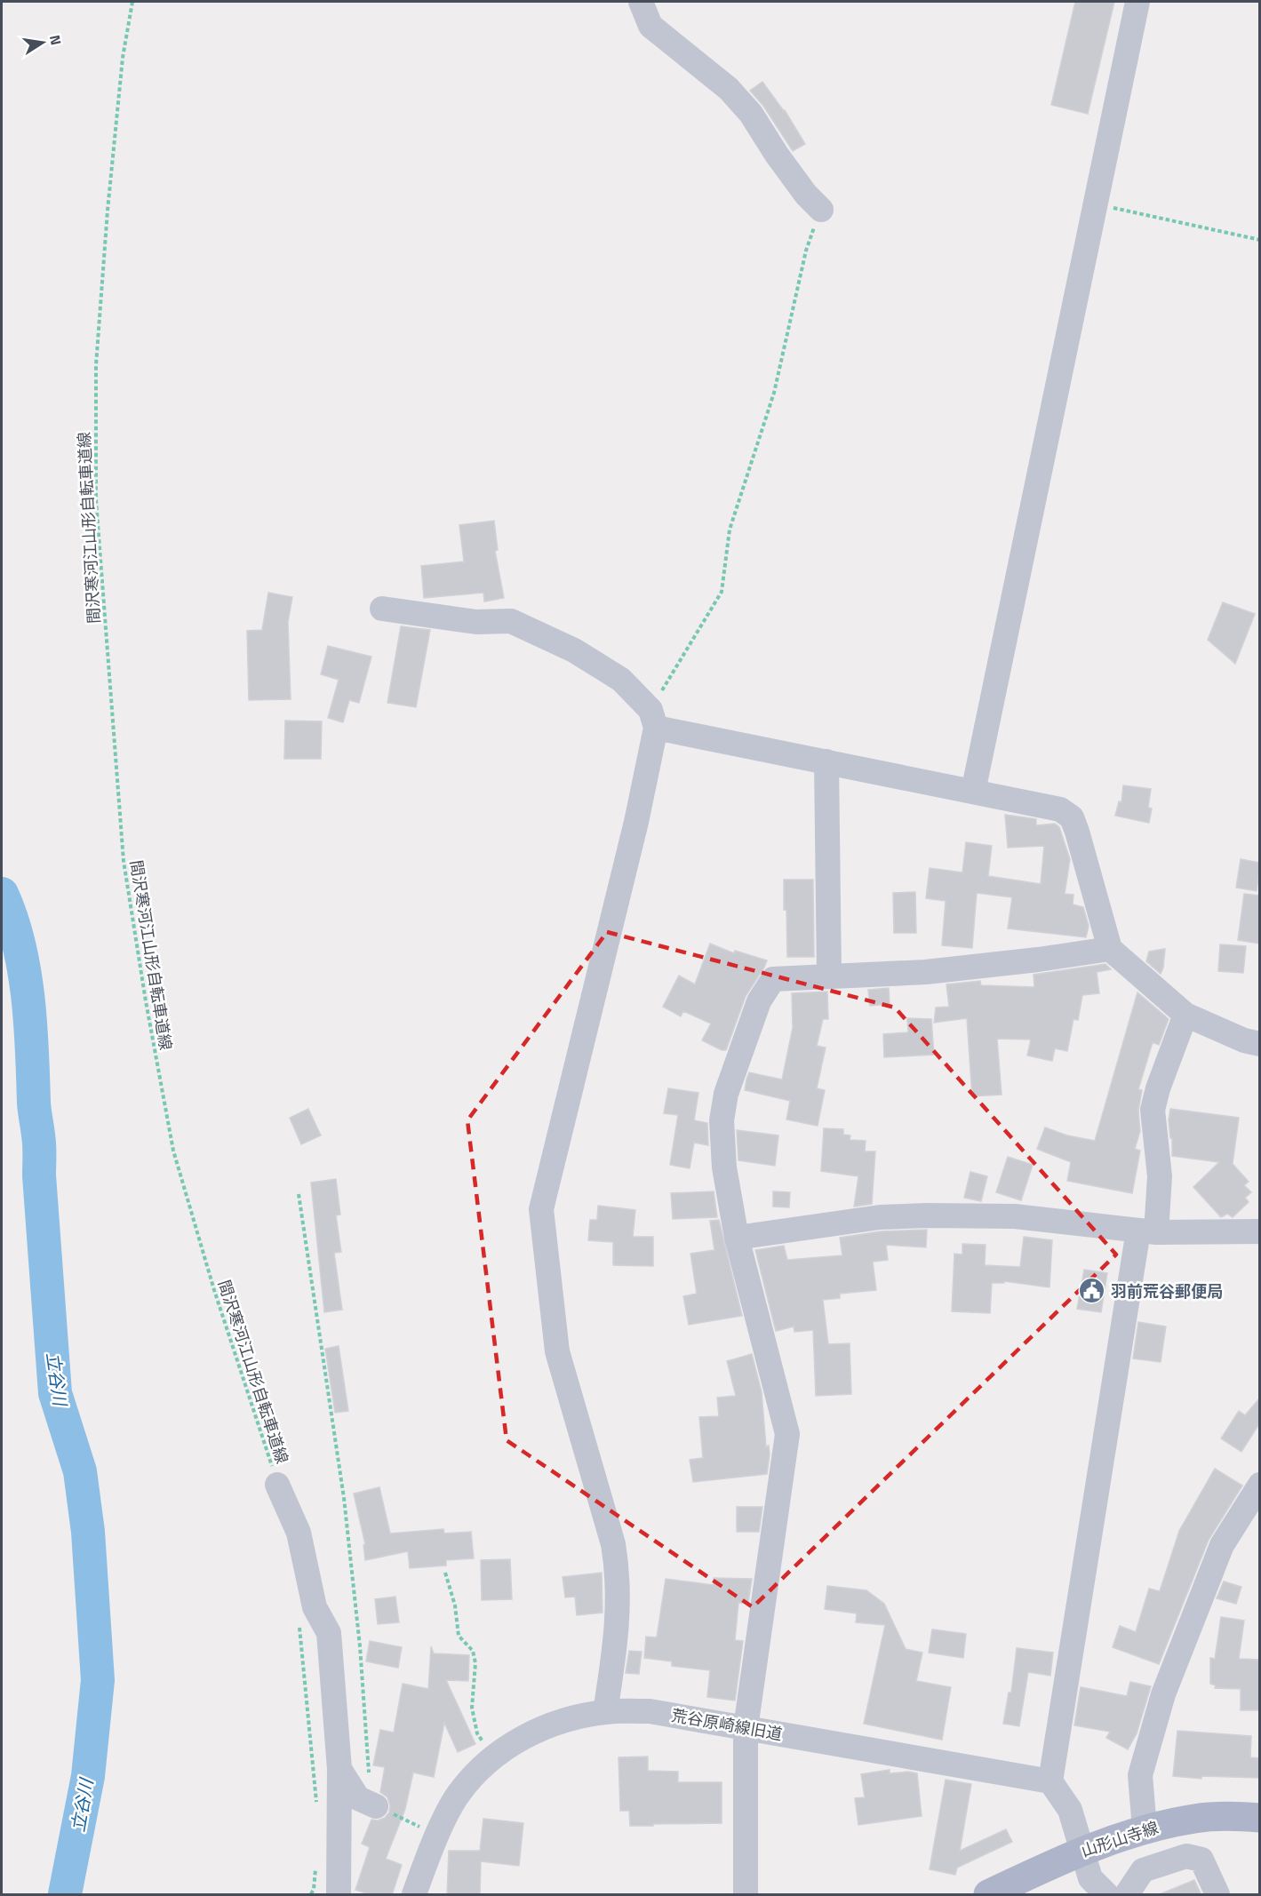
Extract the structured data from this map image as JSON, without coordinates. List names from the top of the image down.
{
  "streets": {
    "main road": ["山形山寺線"],
    "street": ["荒谷原崎線旧道"],
    "path": ["間沢寒河江山形自転車道線"]
  },
  "water": ["立谷川"],
  "places": {
    "public building": ["羽前荒谷郵便局"]
  },
  "north": "right"
}
